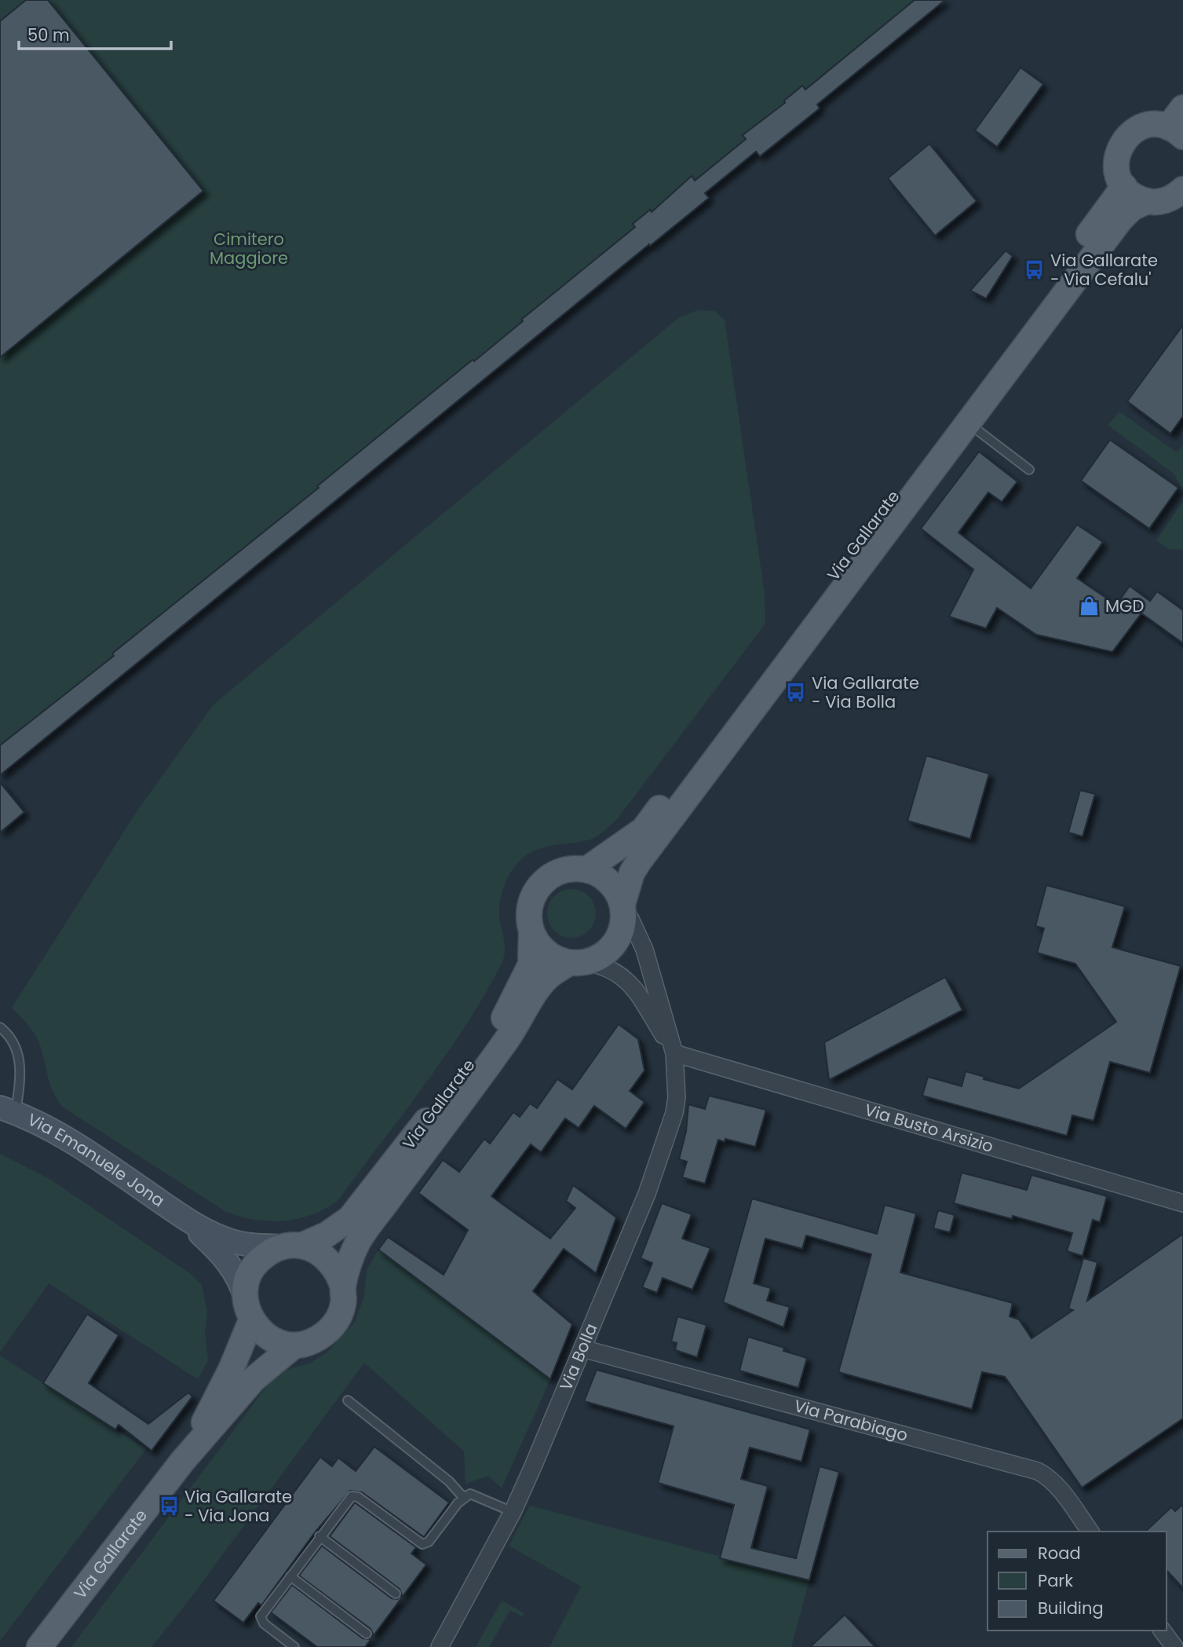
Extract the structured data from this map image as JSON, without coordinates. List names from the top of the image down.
{
  "streets": {
    "main road": ["Via Gallarate"],
    "street": [
      "Via Busto Arsizio",
      "Via Emanuele Jona",
      "Via Bolla",
      "Via Parabiago"
    ]
  },
  "crossings": [
    ["Via Gallarate", "Via Emanuele Jona"],
    ["Via Gallarate", "Via Bolla"],
    ["Via Busto Arsizio", "Via Bolla"],
    ["Via Bolla", "Via Parabiago"]
  ],
  "parks": ["Cimitero Maggiore"],
  "places": {
    "bus stop": ["Via Gallarate - Via Cefalu'", "Via Gallarate - Via Bolla", "Via Gallarate - Via Jona"],
    "shop": ["MGD"]
  },
  "legend": ["Road", "Park", "Building"],
  "scale_bar": "50 m"
}
